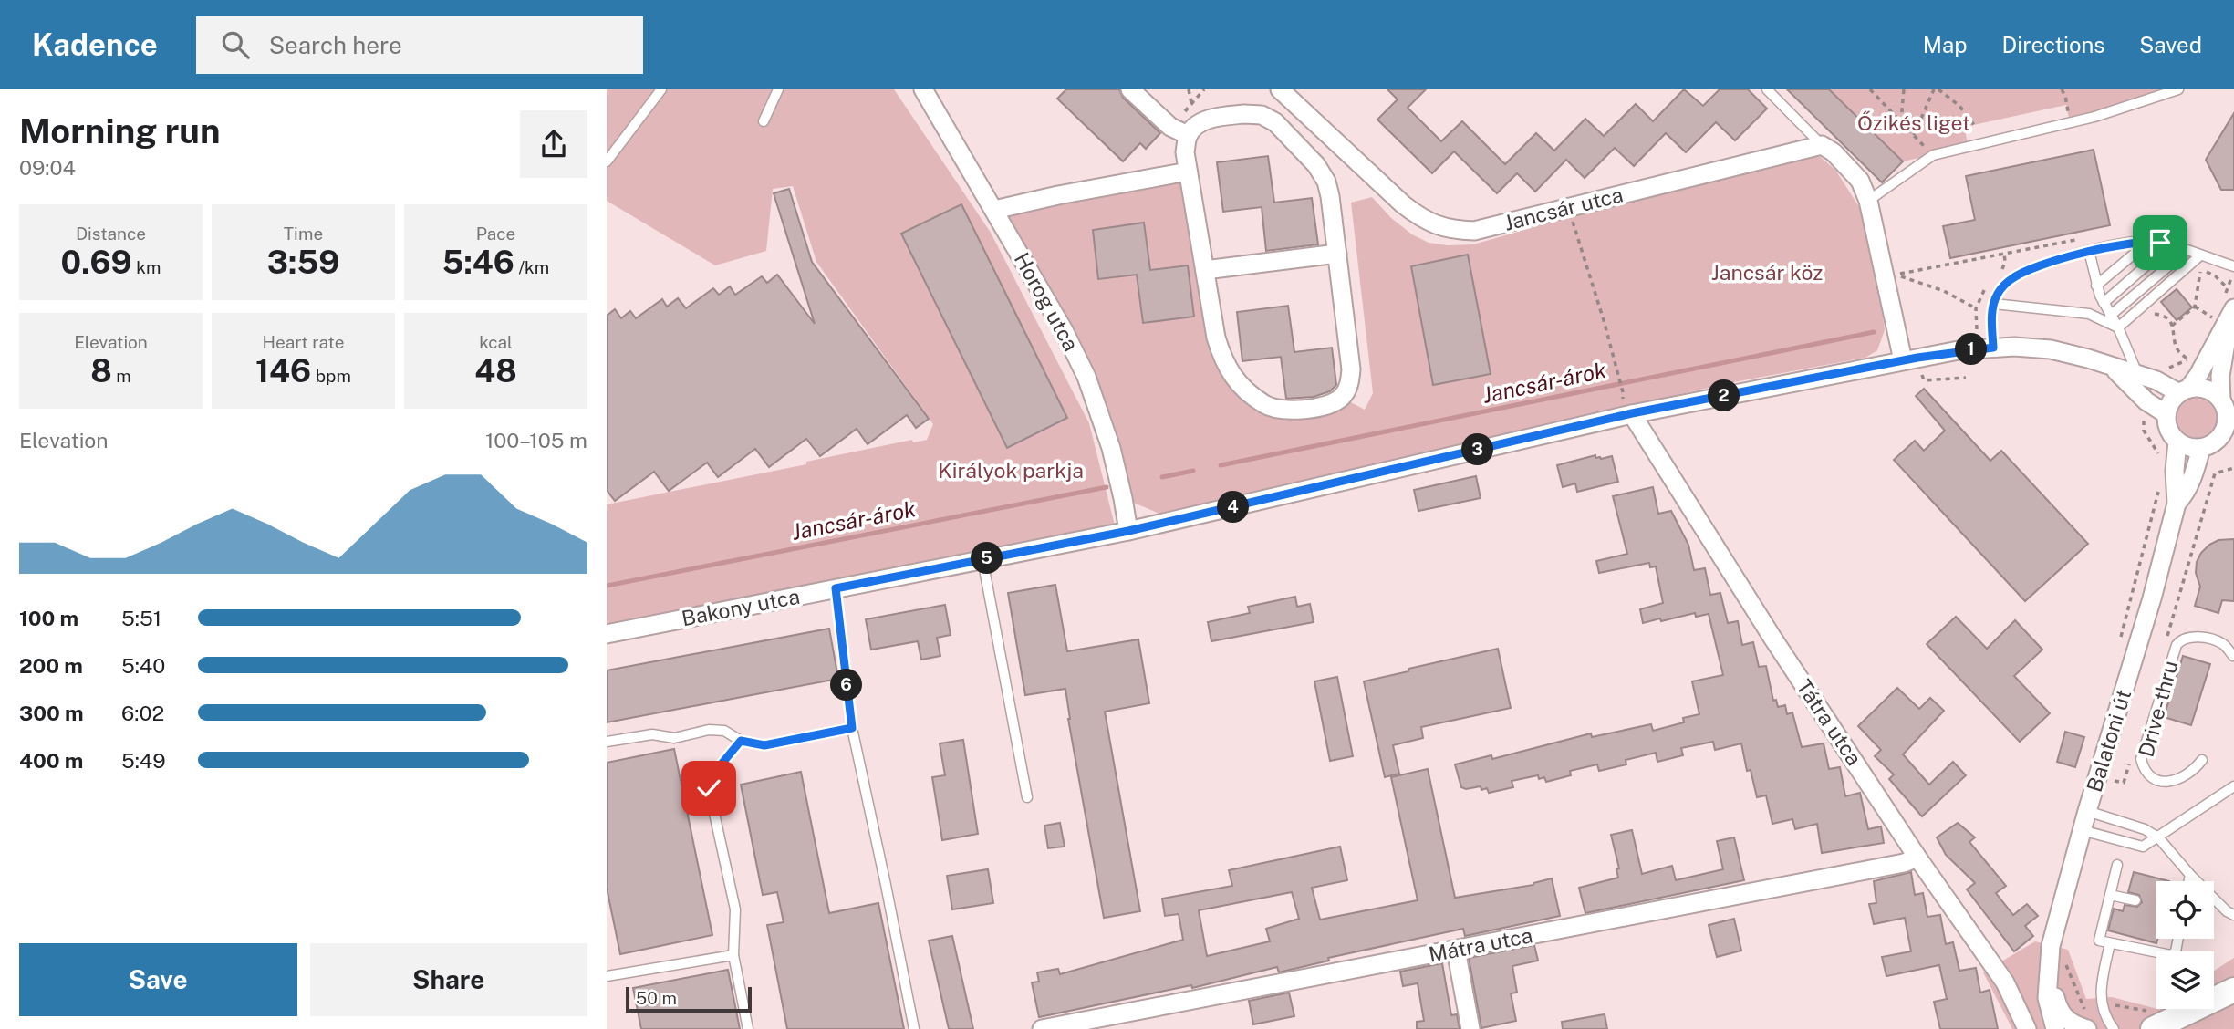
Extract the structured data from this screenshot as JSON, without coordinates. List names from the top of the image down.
{
  "streets": {
    "street": [
      "Jancsár utca",
      "Horog utca",
      "Bakony utca",
      "Tátra utca",
      "Balatoni út",
      "Mátra utca"
    ],
    "lane": ["Drive-thru"]
  },
  "crossings": [
    ["Horog utca", "Bakony utca"],
    ["Bakony utca", "Tátra utca"],
    ["Bakony utca", "Balatoni út"],
    ["Tátra utca", "Mátra utca"]
  ],
  "water": ["Jancsár-árok"],
  "parks": ["Őzikés liget", "Jancsár köz", "Királyok parkja"],
  "scale_bar": "50 m",
  "page": {
    "header": "Kadence",
    "search": "Search here",
    "nav": ["Map", "Directions", "Saved"],
    "heading": ["Morning run", "09:04"],
    "stats": [
      ["Distance", "0.69 km"],
      ["Time", "3:59"],
      ["Pace", "5:46 /km"],
      ["Elevation", "8 m"],
      ["Heart rate", "146 bpm"],
      ["kcal", "48"]
    ],
    "pins": [
      "1",
      "2",
      "3",
      "4",
      "5",
      "6"
    ],
    "chart": ["Elevation", "100–105 m"],
    "list": [
      {
        "name": "100 m",
        "note": "5:51"
      },
      {
        "name": "200 m",
        "note": "5:40"
      },
      {
        "name": "300 m",
        "note": "6:02"
      },
      {
        "name": "400 m",
        "note": "5:49"
      }
    ],
    "buttons": ["Save", "Share"],
    "scale": "50 m"
  }
}
